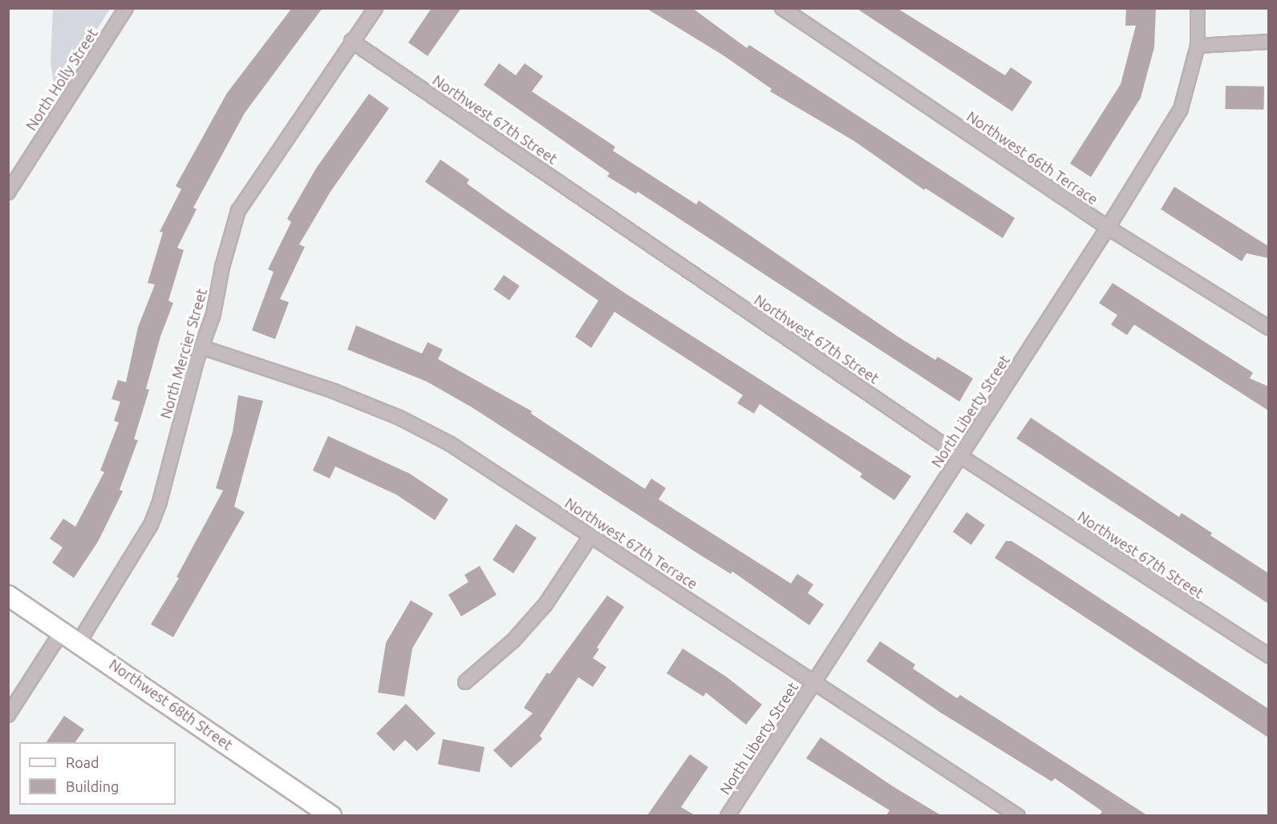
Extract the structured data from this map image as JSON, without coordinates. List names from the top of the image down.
{
  "streets": {
    "main road": ["Northwest 68th Street"],
    "street": [
      "North Holly Street",
      "Northwest 67th Street",
      "Northwest 66th Terrace",
      "North Mercier Street",
      "North Liberty Street",
      "Northwest 67th Terrace"
    ]
  },
  "crossings": [
    ["Northwest 67th Street", "North Mercier Street"],
    ["Northwest 67th Street", "North Liberty Street"],
    ["Northwest 66th Terrace", "North Liberty Street"],
    ["North Mercier Street", "Northwest 67th Terrace"],
    ["North Mercier Street", "Northwest 68th Street"],
    ["North Liberty Street", "Northwest 67th Terrace"]
  ],
  "legend": ["Road", "Building"]
}
